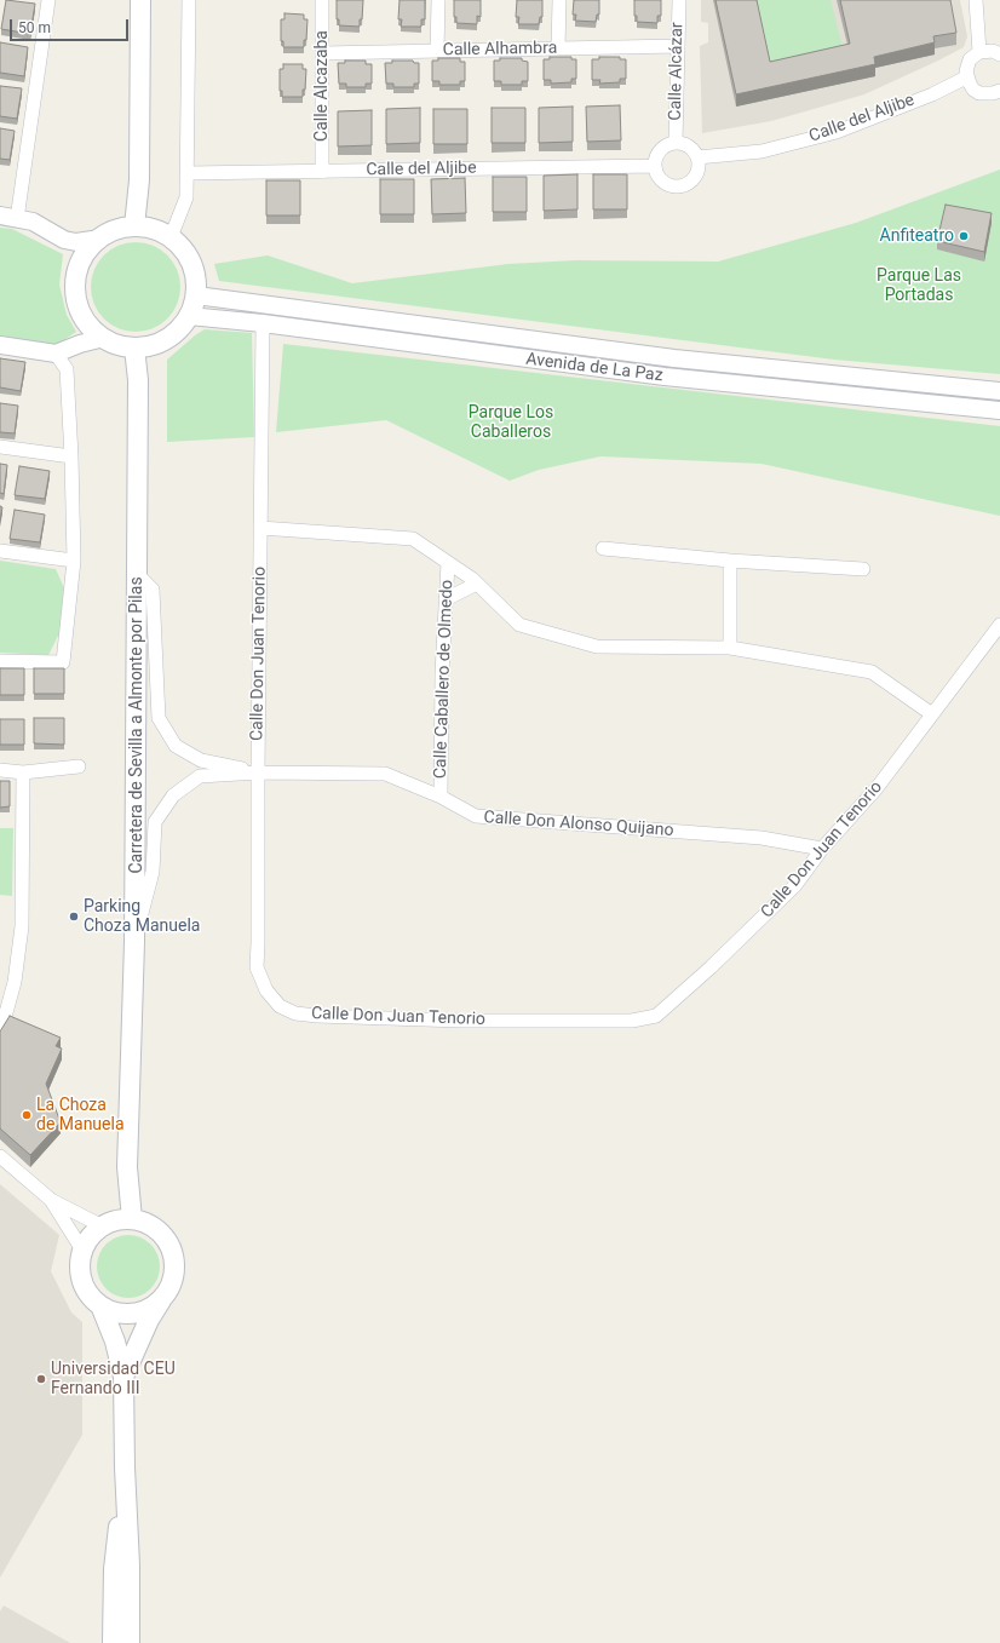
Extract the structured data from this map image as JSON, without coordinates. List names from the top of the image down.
{
  "streets": {
    "main road": ["Carretera de Sevilla a Almonte por Pilas"],
    "street": [
      "Calle Alhambra",
      "Calle Alcázar",
      "Calle Alcazaba",
      "Calle del Aljibe",
      "Avenida de La Paz",
      "Calle Don Juan Tenorio",
      "Calle Caballero de Olmedo",
      "Calle Don Alonso Quijano"
    ]
  },
  "crossings": [
    ["Calle Alhambra", "Calle Alcázar"],
    ["Calle Alhambra", "Calle Alcazaba"],
    ["Calle Alcázar", "Calle del Aljibe"],
    ["Calle Alcazaba", "Calle del Aljibe"],
    ["Avenida de La Paz", "Calle Don Juan Tenorio"],
    ["Avenida de La Paz", "Carretera de Sevilla a Almonte por Pilas"],
    ["Calle Don Juan Tenorio", "Calle Don Alonso Quijano"],
    ["Calle Caballero de Olmedo", "Calle Don Alonso Quijano"]
  ],
  "parks": ["Parque Las Portadas", "Parque Los Caballeros"],
  "places": [
    "Anfiteatro",
    "Parking Choza Manuela",
    "La Choza de Manuela",
    "Universidad CEU Fernando III"
  ],
  "scale_bar": "50 m"
}
